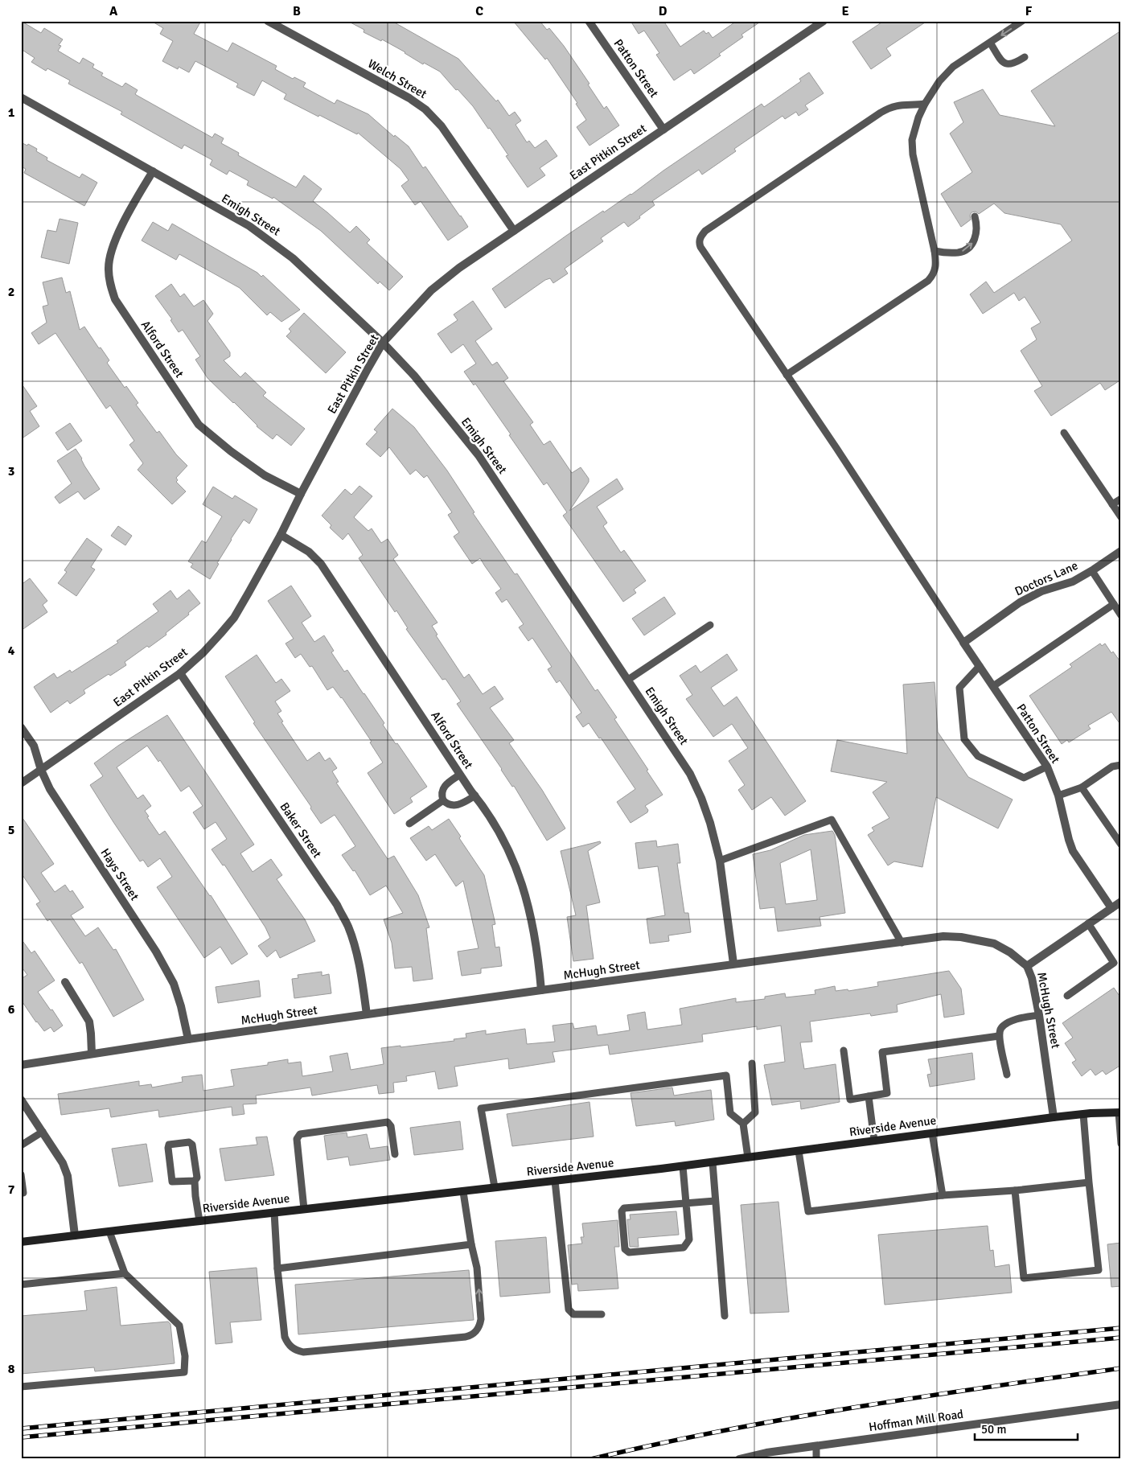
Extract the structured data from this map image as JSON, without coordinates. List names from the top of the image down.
{
  "streets": {
    "main road": ["Riverside Avenue"],
    "street": [
      "Patton Street",
      "Welch Street",
      "East Pitkin Street",
      "Emigh Street",
      "Alford Street",
      "Doctors Lane",
      "Baker Street",
      "Hays Street",
      "McHugh Street",
      "Hoffman Mill Road"
    ]
  },
  "crossings": [
    ["Patton Street", "East Pitkin Street"],
    ["Patton Street", "Doctors Lane"],
    ["Welch Street", "East Pitkin Street"],
    ["East Pitkin Street", "Emigh Street"],
    ["East Pitkin Street", "Alford Street"],
    ["East Pitkin Street", "Baker Street"],
    ["East Pitkin Street", "Hays Street"],
    ["Emigh Street", "Alford Street"],
    ["Emigh Street", "McHugh Street"],
    ["Alford Street", "McHugh Street"],
    ["Baker Street", "McHugh Street"],
    ["Hays Street", "McHugh Street"],
    ["McHugh Street", "Riverside Avenue"]
  ],
  "scale_bar": "50 m",
  "grid": {
    "columns": [
      "A",
      "B",
      "C",
      "D",
      "E",
      "F"
    ],
    "rows": [
      "1",
      "2",
      "3",
      "4",
      "5",
      "6",
      "7",
      "8"
    ]
  }
}
